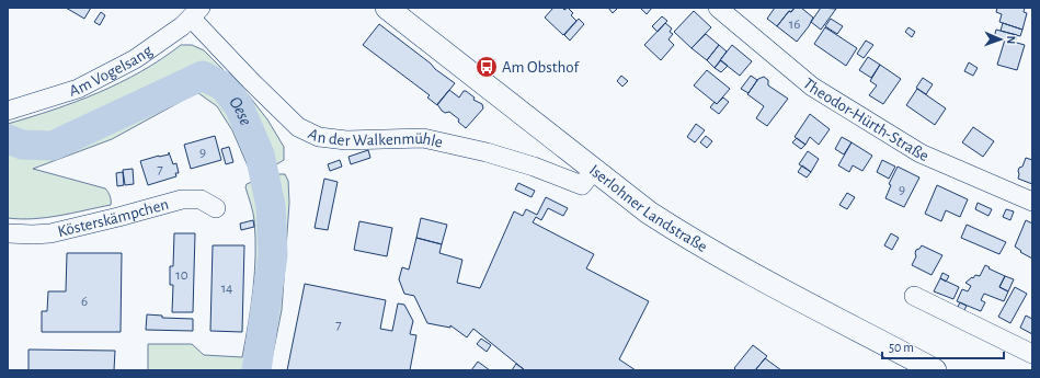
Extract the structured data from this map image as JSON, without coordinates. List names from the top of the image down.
{
  "streets": {
    "main road": ["Iserlohner Landstraße"],
    "street": [
      "Am Vogelsang",
      "Theodor-Hürth-Straße",
      "An der Walkenmühle",
      "Kösterskämpchen"
    ]
  },
  "crossings": [
    ["Am Vogelsang", "An der Walkenmühle"],
    ["An der Walkenmühle", "Iserlohner Landstraße"]
  ],
  "water": ["Oese"],
  "places": {
    "bus stop": ["Am Obsthof"]
  },
  "house_numbers": [
    "16",
    "9",
    "7",
    "9",
    "10",
    "14",
    "6",
    "7"
  ],
  "scale_bar": "50 m",
  "north": "right"
}
